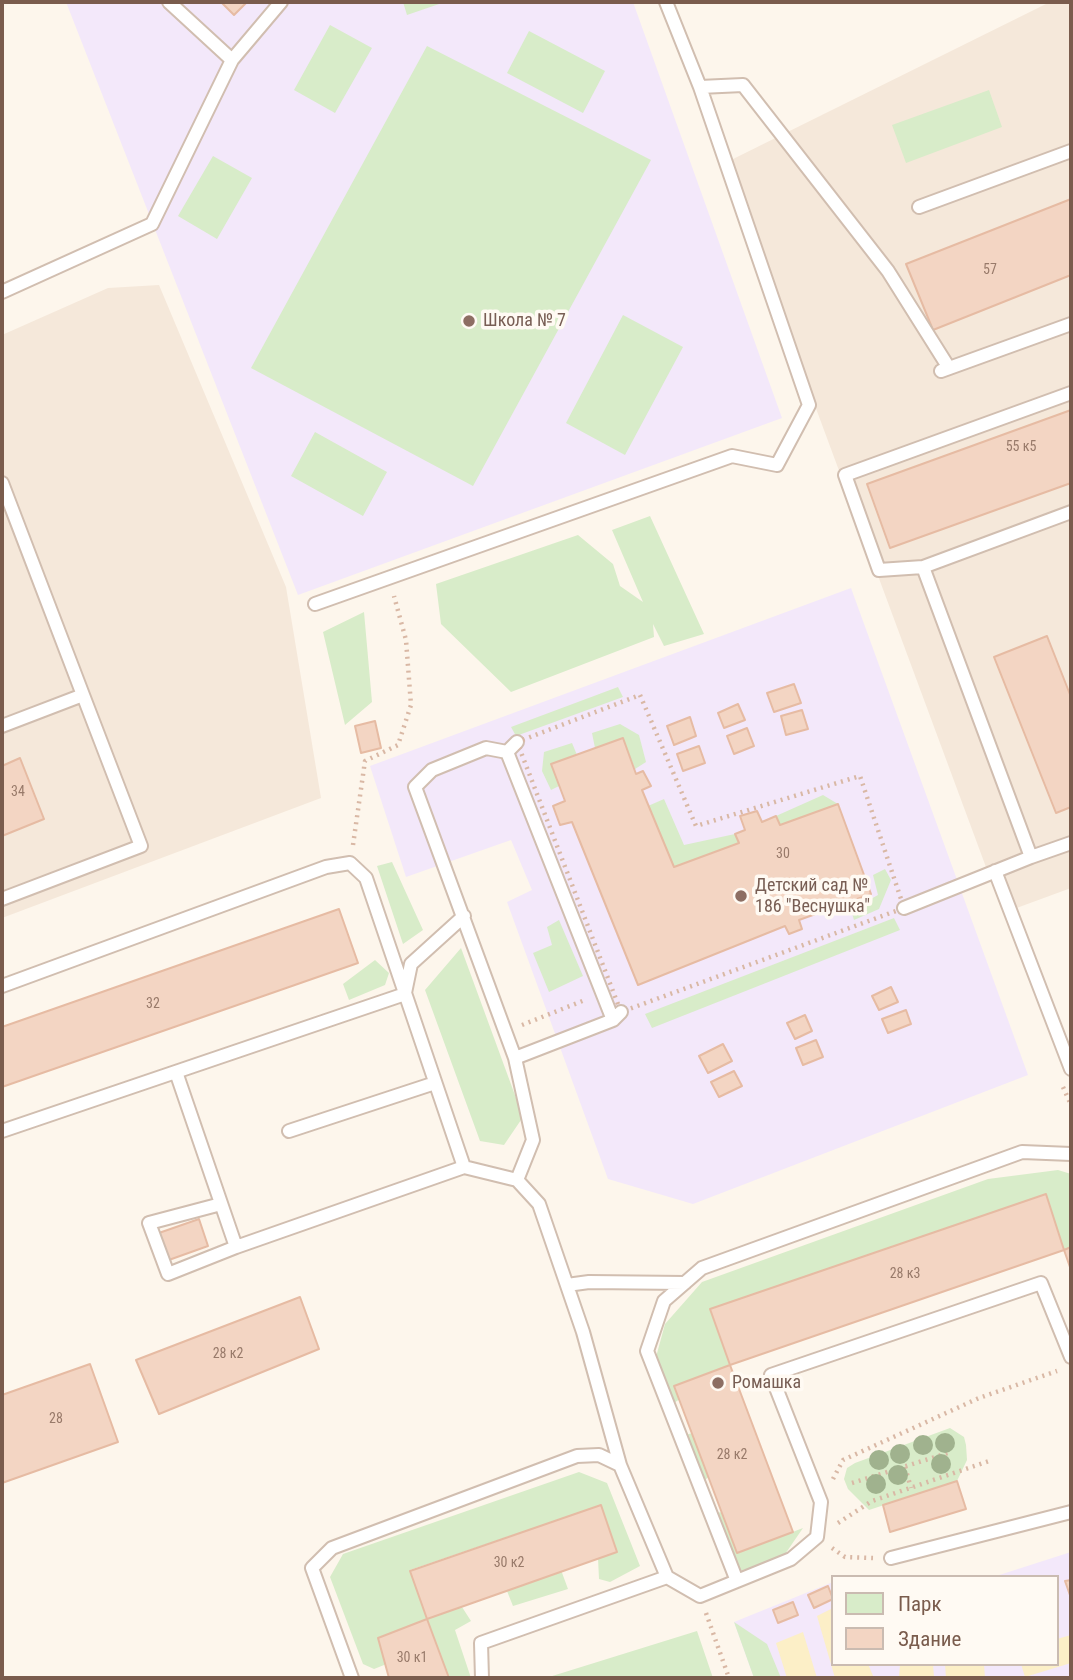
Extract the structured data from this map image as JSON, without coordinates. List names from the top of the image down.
{
  "places": ["Школа № 7", "Детский сад № 186 \"Веснушка\"", "Ромашка"],
  "house_numbers": [
    "57",
    "55 к5",
    "34",
    "30",
    "32",
    "28 к3",
    "28 к2",
    "28",
    "28 к2",
    "30 к2",
    "30 к1"
  ],
  "legend": ["Парк", "Здание"]
}
